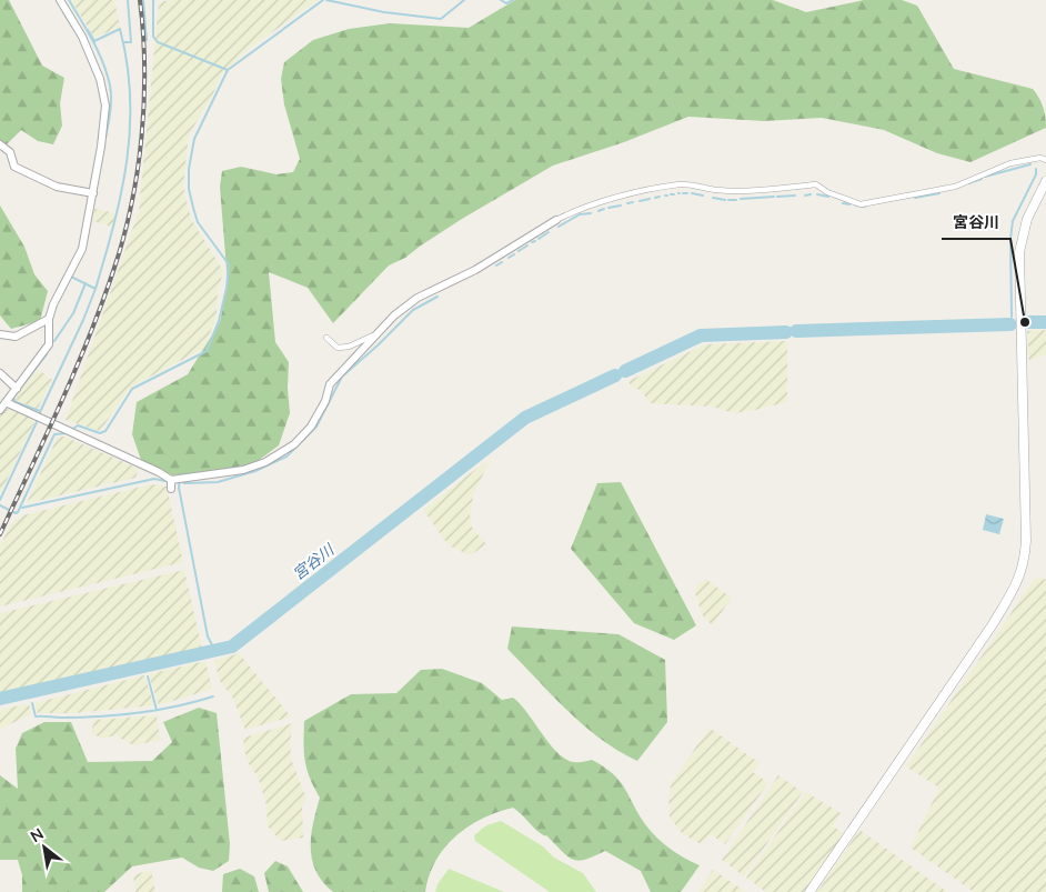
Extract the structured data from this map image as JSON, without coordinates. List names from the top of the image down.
{
  "water": ["宮谷川"],
  "places": ["宮谷川"],
  "north": "top left"
}
